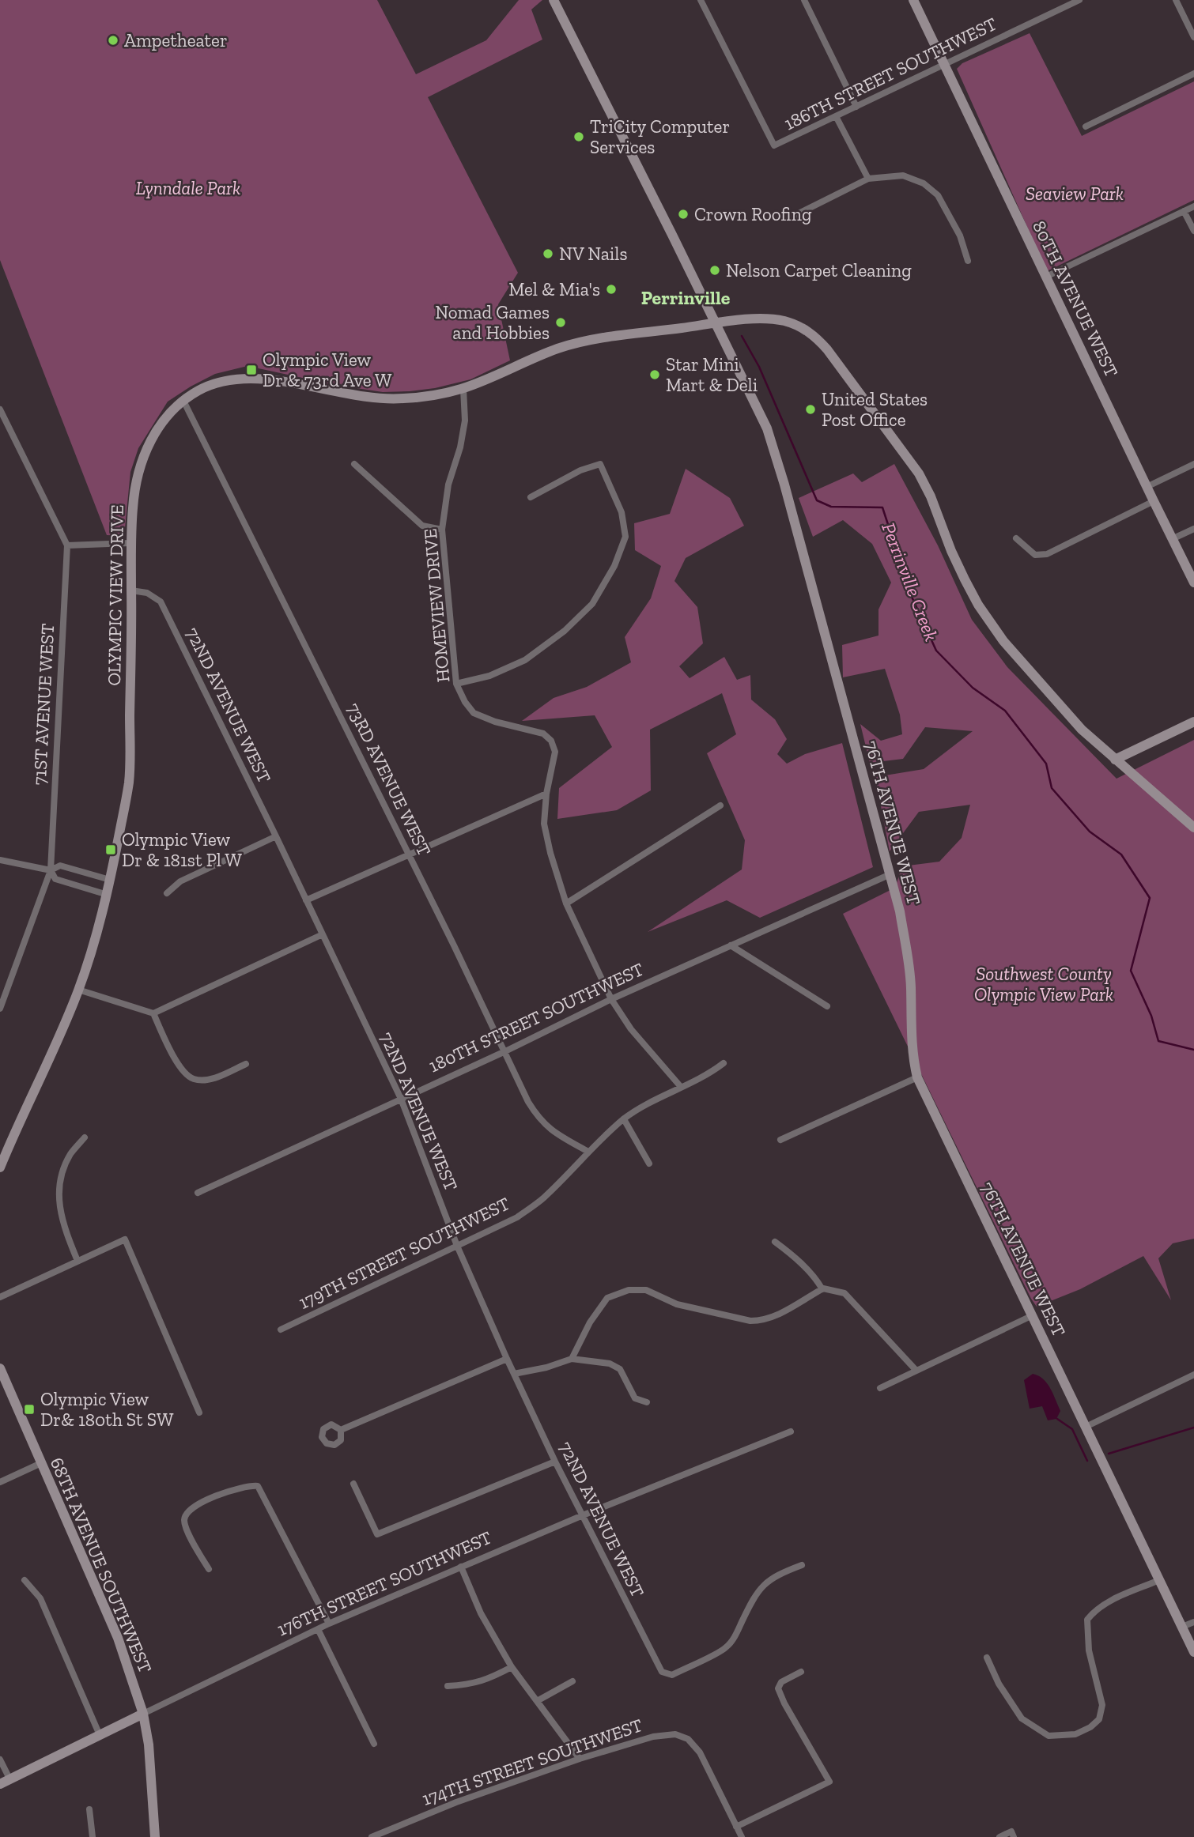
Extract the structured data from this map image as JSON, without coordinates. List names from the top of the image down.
{
  "streets": {
    "street": [
      "186TH STREET SOUTHWEST",
      "80TH AVENUE WEST",
      "OLYMPIC VIEW DRIVE",
      "HOMEVIEW DRIVE",
      "71ST AVENUE WEST",
      "72ND AVENUE WEST",
      "73RD AVENUE WEST",
      "76TH AVENUE WEST",
      "180TH STREET SOUTHWEST",
      "179TH STREET SOUTHWEST",
      "68TH AVENUE SOUTHWEST",
      "176TH STREET SOUTHWEST",
      "174TH STREET SOUTHWEST"
    ]
  },
  "crossings": [
    ["186TH STREET SOUTHWEST", "80TH AVENUE WEST"],
    ["OLYMPIC VIEW DRIVE", "HOMEVIEW DRIVE"],
    ["OLYMPIC VIEW DRIVE", "72ND AVENUE WEST"],
    ["OLYMPIC VIEW DRIVE", "73RD AVENUE WEST"],
    ["OLYMPIC VIEW DRIVE", "76TH AVENUE WEST"],
    ["72ND AVENUE WEST", "180TH STREET SOUTHWEST"],
    ["72ND AVENUE WEST", "179TH STREET SOUTHWEST"],
    ["72ND AVENUE WEST", "176TH STREET SOUTHWEST"],
    ["73RD AVENUE WEST", "180TH STREET SOUTHWEST"],
    ["73RD AVENUE WEST", "179TH STREET SOUTHWEST"],
    ["76TH AVENUE WEST", "180TH STREET SOUTHWEST"],
    ["68TH AVENUE SOUTHWEST", "176TH STREET SOUTHWEST"]
  ],
  "districts": ["Perrinville"],
  "water": ["Perrinville Creek"],
  "parks": ["Lynndale Park", "Seaview Park", "Southwest County Olympic View Park"],
  "places": {
    "other": [
      "Ampetheater",
      "TriCity Computer Services",
      "Crown Roofing",
      "NV Nails",
      "Nelson Carpet Cleaning",
      "Mel & Mia's",
      "Nomad Games and Hobbies",
      "Star Mini Mart & Deli",
      "United States Post Office"
    ],
    "transit": ["Olympic View Dr & 73rd Ave W", "Olympic View Dr & 181st Pl W", "Olympic View Dr& 180th St SW"]
  }
}
